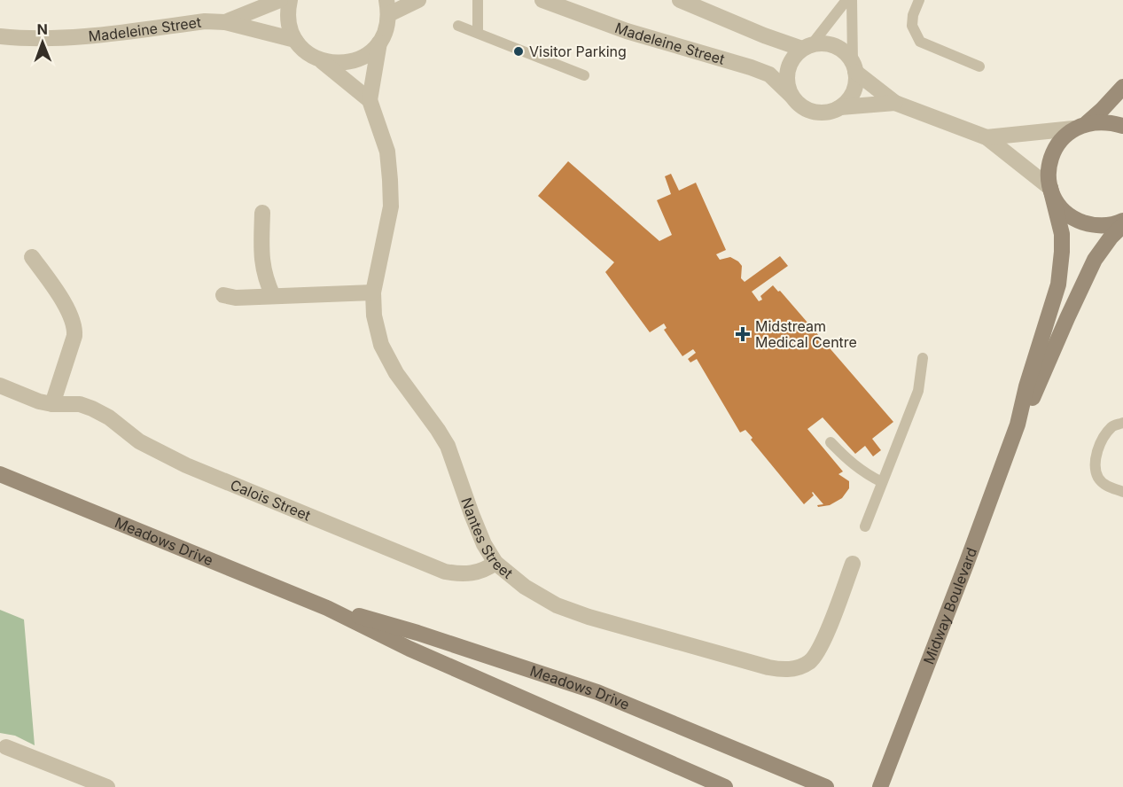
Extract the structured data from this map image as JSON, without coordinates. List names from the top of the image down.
{
  "streets": {
    "street": [
      "Madeleine Street",
      "Calois Street",
      "Nantes Street",
      "Meadows Drive",
      "Midway Boulevard"
    ]
  },
  "crossings": [
    ["Madeleine Street", "Midway Boulevard"],
    ["Calois Street", "Nantes Street"]
  ],
  "places": {
    "other": ["Visitor Parking"],
    "health": ["Midstream Medical Centre"]
  },
  "north": "top"
}
